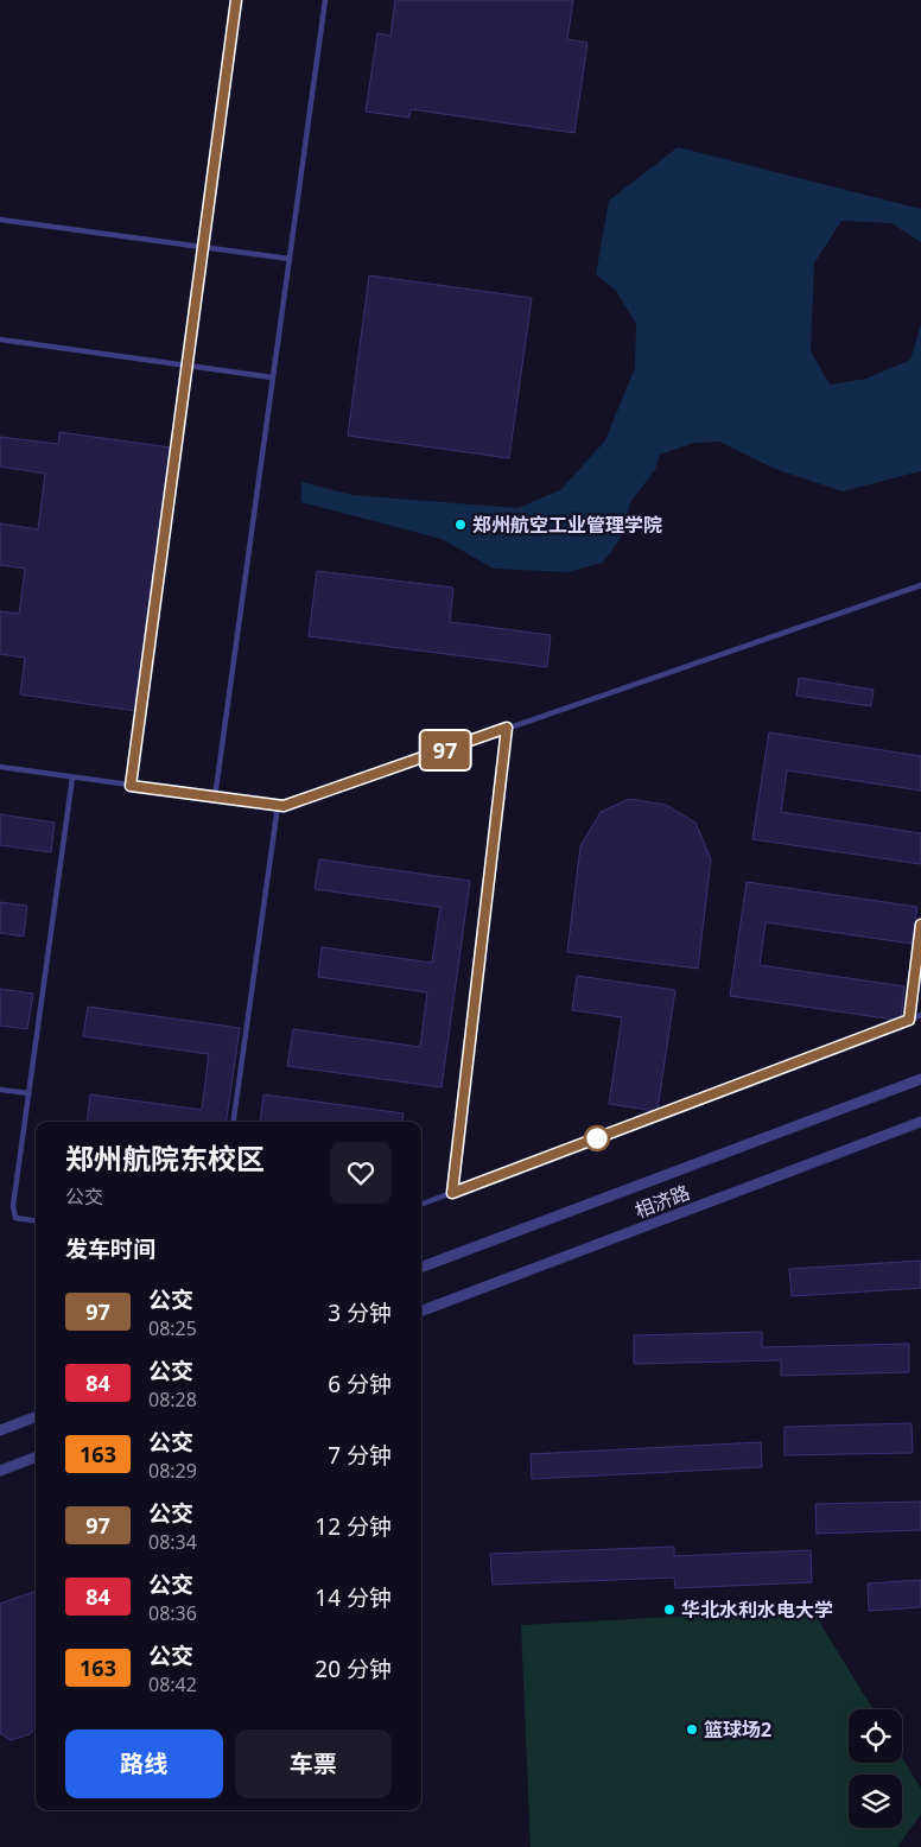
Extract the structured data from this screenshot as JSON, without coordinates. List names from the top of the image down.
{
  "streets": {
    "street": ["相济路"]
  },
  "places": ["郑州航空工业管理学院", "华北水利水电大学", "篮球场2"],
  "lines": ["bus line 97"],
  "page": {
    "on_map": "97",
    "heading": [
      ["郑州航院东校区", "公交"],
      "发车时间"
    ],
    "list": [
      {
        "mark": "97",
        "name": "公交",
        "note": "08:25",
        "value": "3 分钟"
      },
      {
        "mark": "84",
        "name": "公交",
        "note": "08:28",
        "value": "6 分钟"
      },
      {
        "mark": "163",
        "name": "公交",
        "note": "08:29",
        "value": "7 分钟"
      },
      {
        "mark": "97",
        "name": "公交",
        "note": "08:34",
        "value": "12 分钟"
      },
      {
        "mark": "84",
        "name": "公交",
        "note": "08:36",
        "value": "14 分钟"
      },
      {
        "mark": "163",
        "name": "公交",
        "note": "08:42",
        "value": "20 分钟"
      }
    ],
    "buttons": ["路线", "车票"]
  }
}
